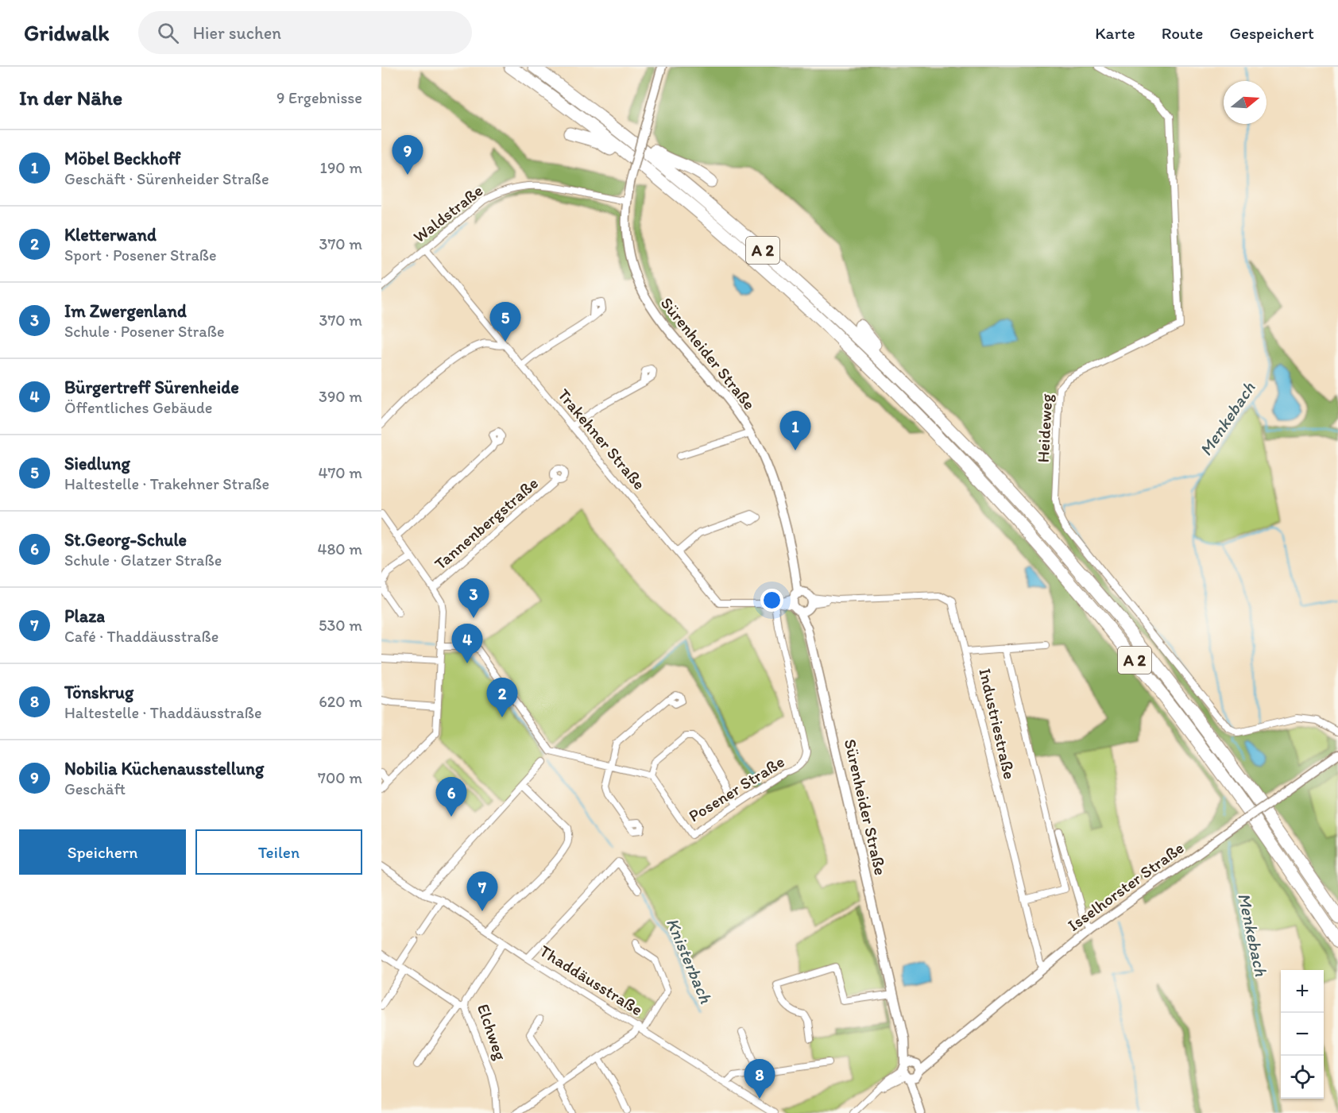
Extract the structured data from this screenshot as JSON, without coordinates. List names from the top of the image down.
{
  "streets": {
    "highway": ["A 2"],
    "main road": ["Sürenheider Straße", "Isselhorster Straße"],
    "street": [
      "Waldstraße",
      "Heideweg",
      "Trakehner Straße",
      "Tannenbergstraße",
      "Industriestraße",
      "Posener Straße",
      "Thaddäusstraße",
      "Elchweg"
    ]
  },
  "crossings": [
    ["Waldstraße", "Sürenheider Straße"],
    ["Waldstraße", "Trakehner Straße"],
    ["Sürenheider Straße", "Trakehner Straße"],
    ["Sürenheider Straße", "Industriestraße"],
    ["Sürenheider Straße", "Isselhorster Straße"],
    ["Trakehner Straße", "Industriestraße"],
    ["Trakehner Straße", "Posener Straße"],
    ["Industriestraße", "Isselhorster Straße"],
    ["Thaddäusstraße", "Elchweg"]
  ],
  "water": ["Menkebach", "Knisterbach"],
  "north": "right",
  "page": {
    "header": "Gridwalk",
    "search": "Hier suchen",
    "nav": ["Karte", "Route", "Gespeichert"],
    "heading": ["In der Nähe", "9 Ergebnisse"],
    "list": [
      {
        "mark": "1",
        "name": "Möbel Beckhoff",
        "note": "Geschäft · Sürenheider Straße",
        "value": "190 m"
      },
      {
        "mark": "2",
        "name": "Kletterwand",
        "note": "Sport · Posener Straße",
        "value": "370 m"
      },
      {
        "mark": "3",
        "name": "Im Zwergenland",
        "note": "Schule · Posener Straße",
        "value": "370 m"
      },
      {
        "mark": "4",
        "name": "Bürgertreff Sürenheide",
        "note": "Öffentliches Gebäude",
        "value": "390 m"
      },
      {
        "mark": "5",
        "name": "Siedlung",
        "note": "Haltestelle · Trakehner Straße",
        "value": "470 m"
      },
      {
        "mark": "6",
        "name": "St.Georg-Schule",
        "note": "Schule · Glatzer Straße",
        "value": "480 m"
      },
      {
        "mark": "7",
        "name": "Plaza",
        "note": "Café · Thaddäusstraße",
        "value": "530 m"
      },
      {
        "mark": "8",
        "name": "Tönskrug",
        "note": "Haltestelle · Thaddäusstraße",
        "value": "620 m"
      },
      {
        "mark": "9",
        "name": "Nobilia Küchenausstellung",
        "note": "Geschäft",
        "value": "700 m"
      }
    ],
    "pins": [
      "9",
      "5",
      "1",
      "3",
      "4",
      "2",
      "6",
      "7",
      "8"
    ],
    "buttons": ["Speichern", "Teilen"],
    "map_buttons": ["+", "−"]
  }
}
